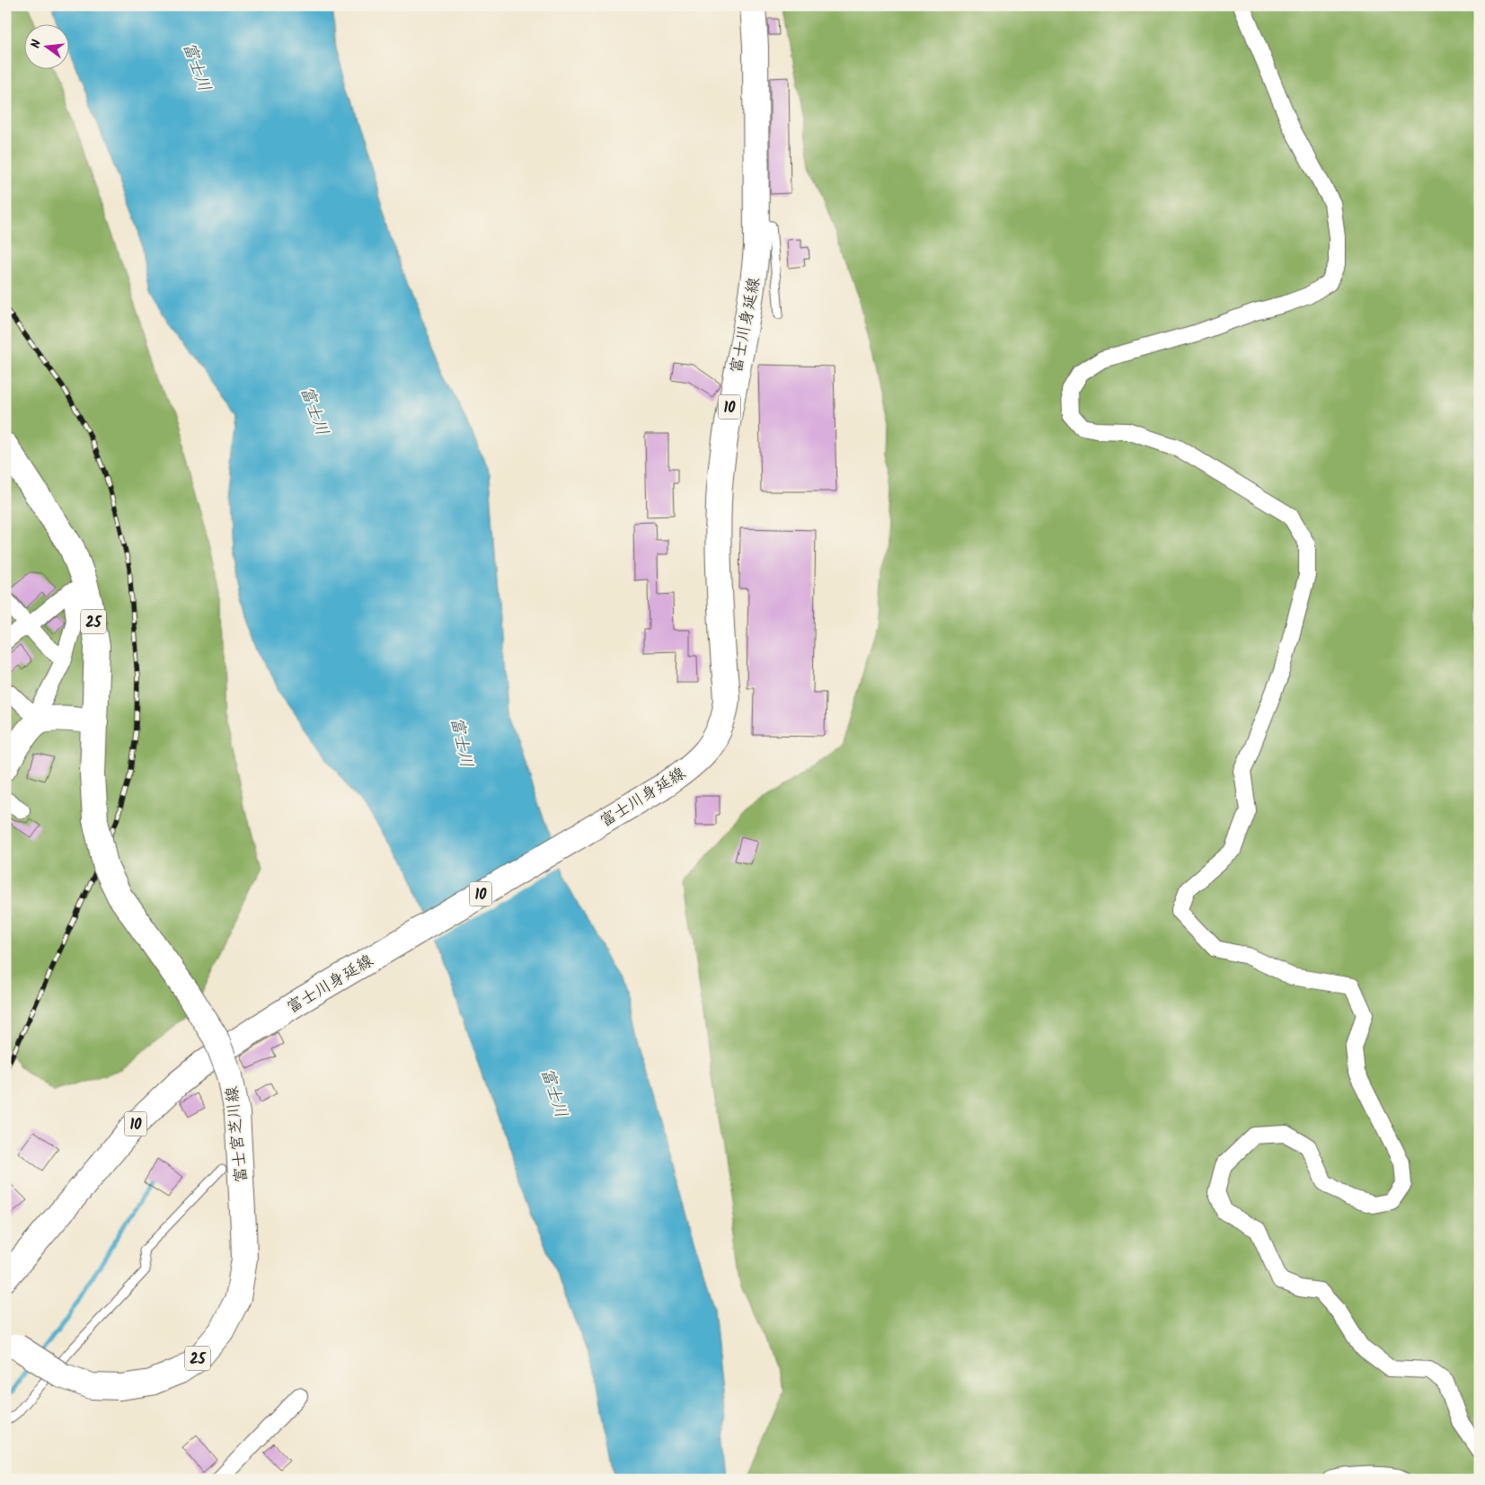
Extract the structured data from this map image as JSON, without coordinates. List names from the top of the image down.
{
  "streets": {
    "main road": [
      "富士川身延線",
      "10",
      "25",
      "富士宮芝川線"
    ]
  },
  "water": ["富士川"],
  "north": "left"
}
